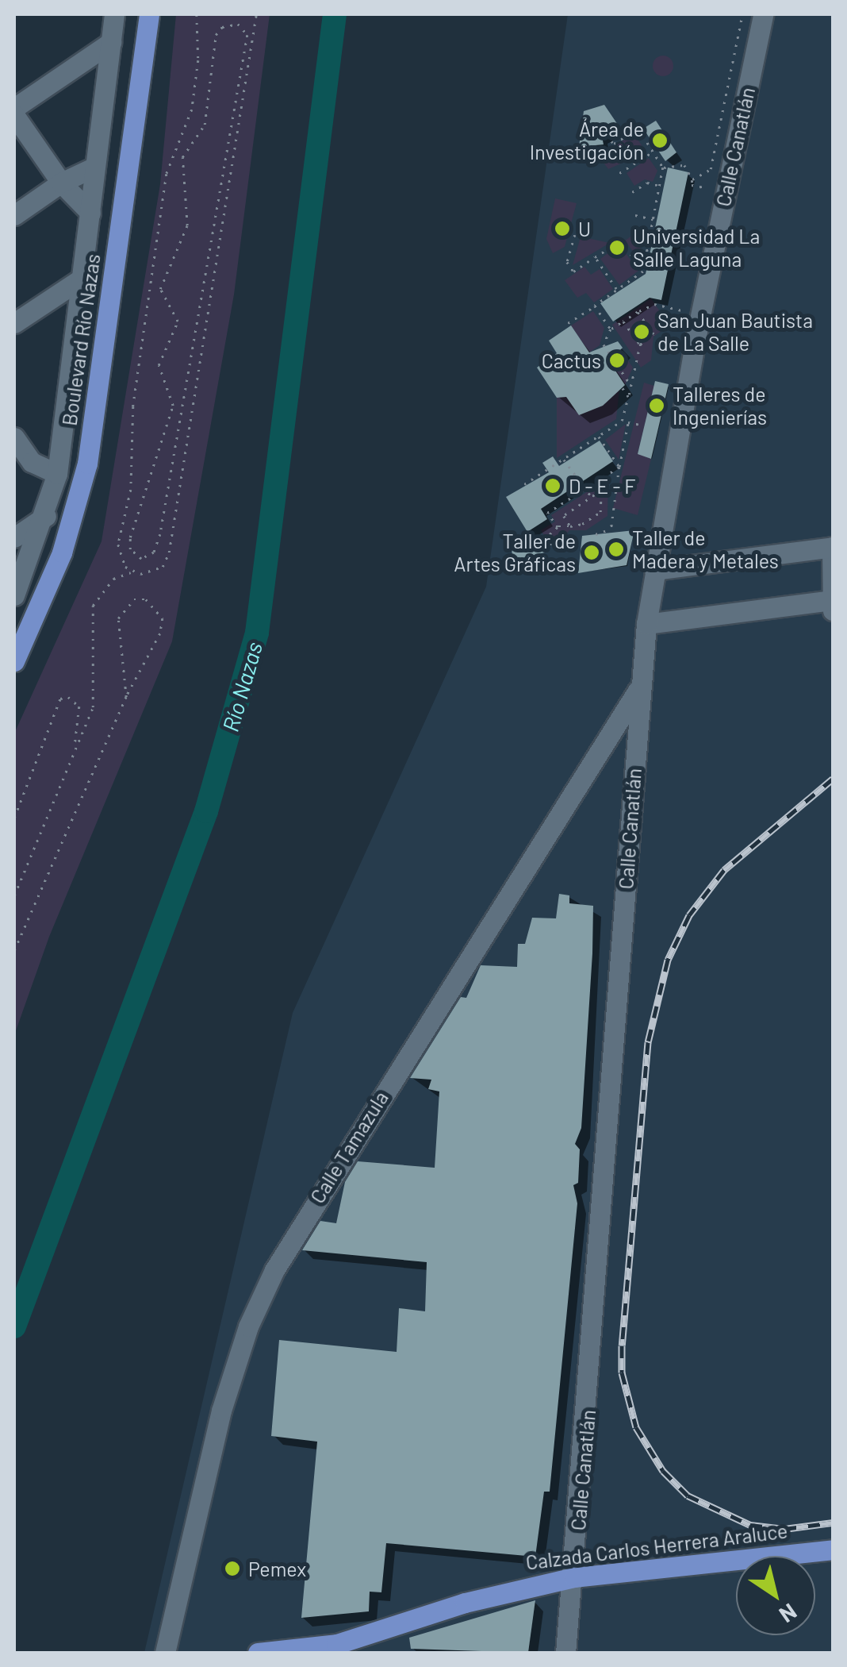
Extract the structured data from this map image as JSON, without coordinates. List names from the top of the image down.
{
  "streets": {
    "main road": ["Boulevard Río Nazas", "Calzada Carlos Herrera Araluce"],
    "street": ["Calle Canatlán", "Calle Tamazula"]
  },
  "crossings": [
    ["Calle Canatlán", "Calle Tamazula"],
    ["Calle Canatlán", "Calzada Carlos Herrera Araluce"]
  ],
  "water": ["Río Nazas"],
  "places": [
    "Área de Investigación",
    "U",
    "Universidad La Salle Laguna",
    "San Juan Bautista de La Salle",
    "Cactus",
    "Talleres de Ingenierías",
    "D - E - F",
    "Taller de Madera y Metales",
    "Taller de Artes Gráficas",
    "Pemex"
  ],
  "north": "bottom right"
}
